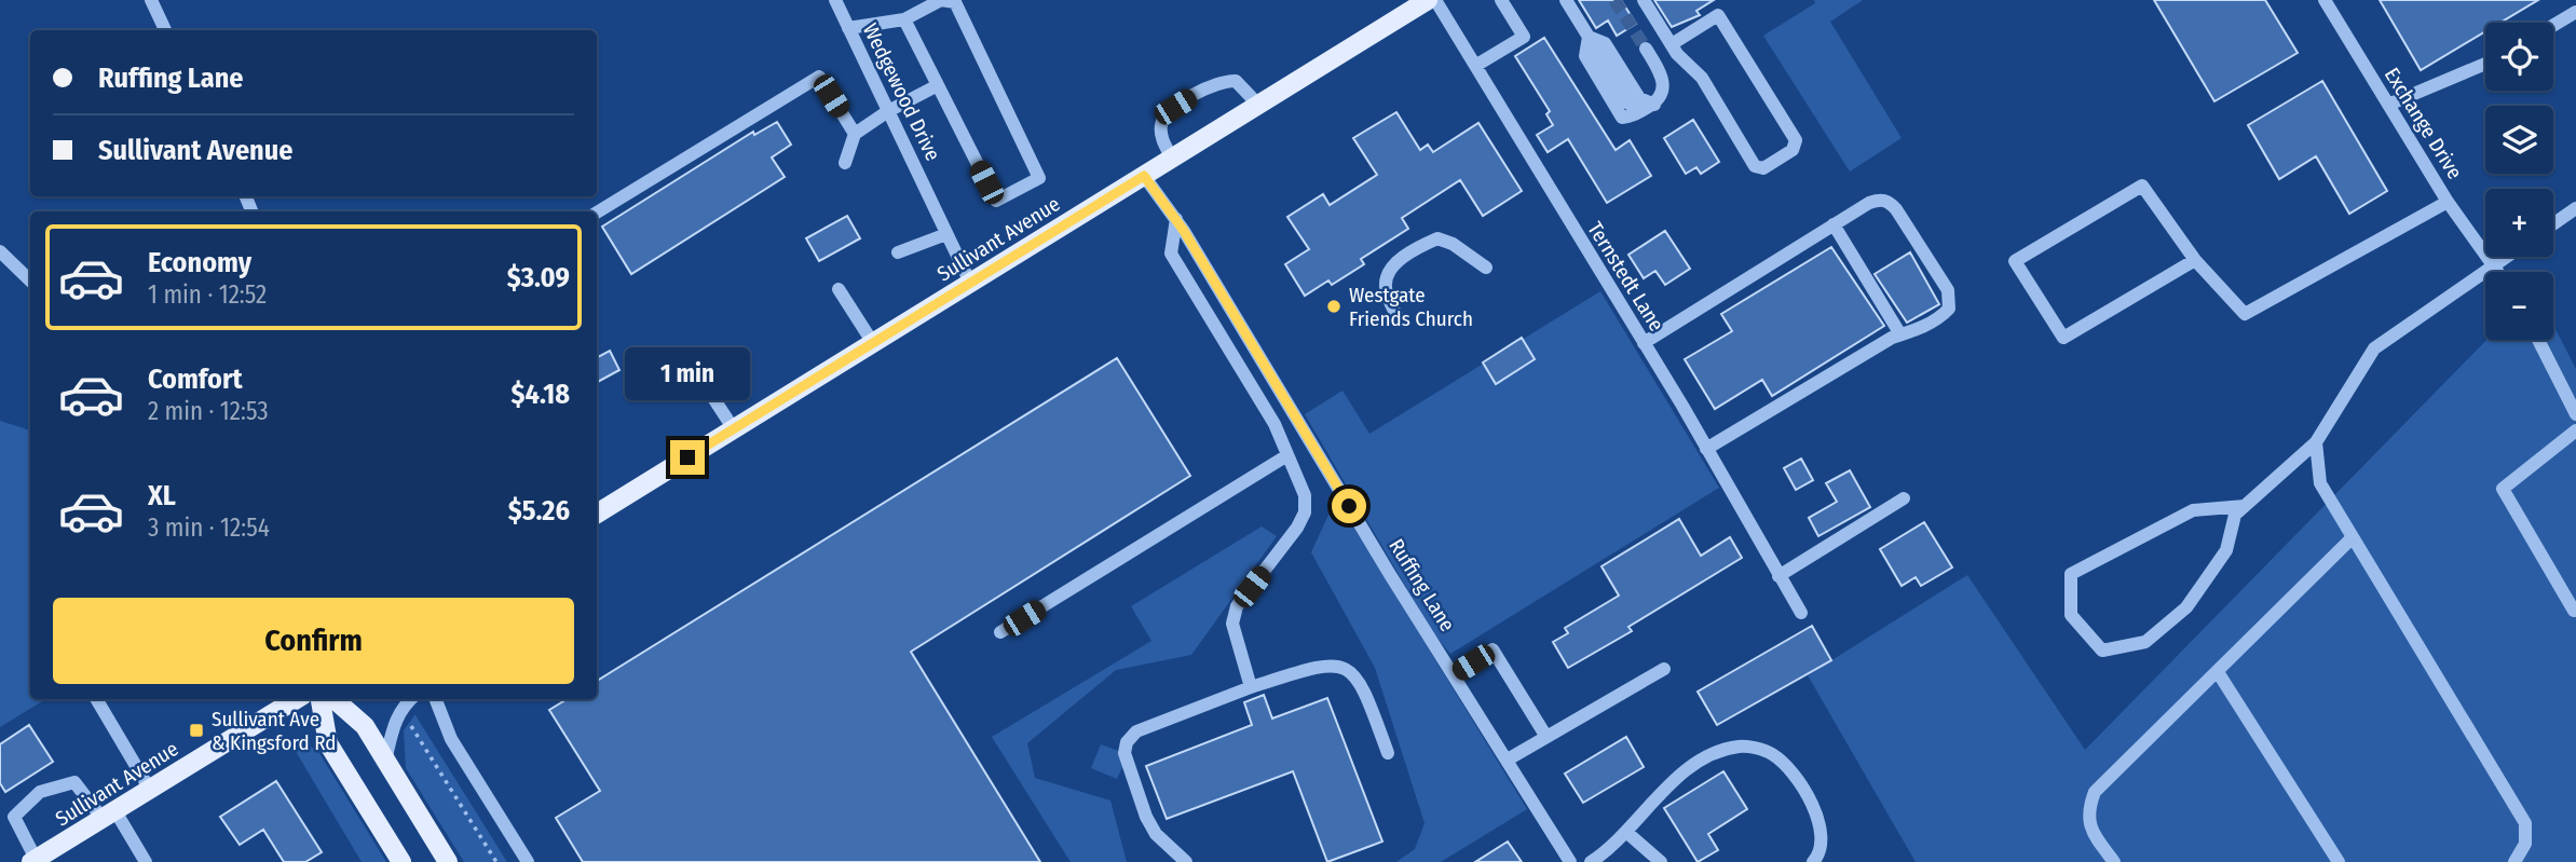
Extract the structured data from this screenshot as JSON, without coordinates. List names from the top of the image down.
{
  "streets": {
    "main road": ["Sullivant Avenue"],
    "street": [
      "Wedgewood Drive",
      "Exchange Drive",
      "Ternstedt Lane",
      "Ruffing Lane"
    ]
  },
  "crossings": [
    ["Wedgewood Drive", "Sullivant Avenue"],
    ["Sullivant Avenue", "Ruffing Lane"]
  ],
  "places": {
    "other": ["Westgate Friends Church"],
    "transit": ["Sullivant Ave & Kingsford Rd"]
  },
  "page": {
    "map_buttons": ["+", "−"],
    "banner": ["Ruffing Lane", "Sullivant Avenue"],
    "list": [
      {
        "name": "Economy",
        "note": "1 min · 12:52",
        "value": "$3.09"
      },
      {
        "name": "Comfort",
        "note": "2 min · 12:53",
        "value": "$4.18"
      },
      {
        "name": "XL",
        "note": "3 min · 12:54",
        "value": "$5.26"
      }
    ],
    "bubble": "1 min",
    "buttons": "Confirm"
  }
}
